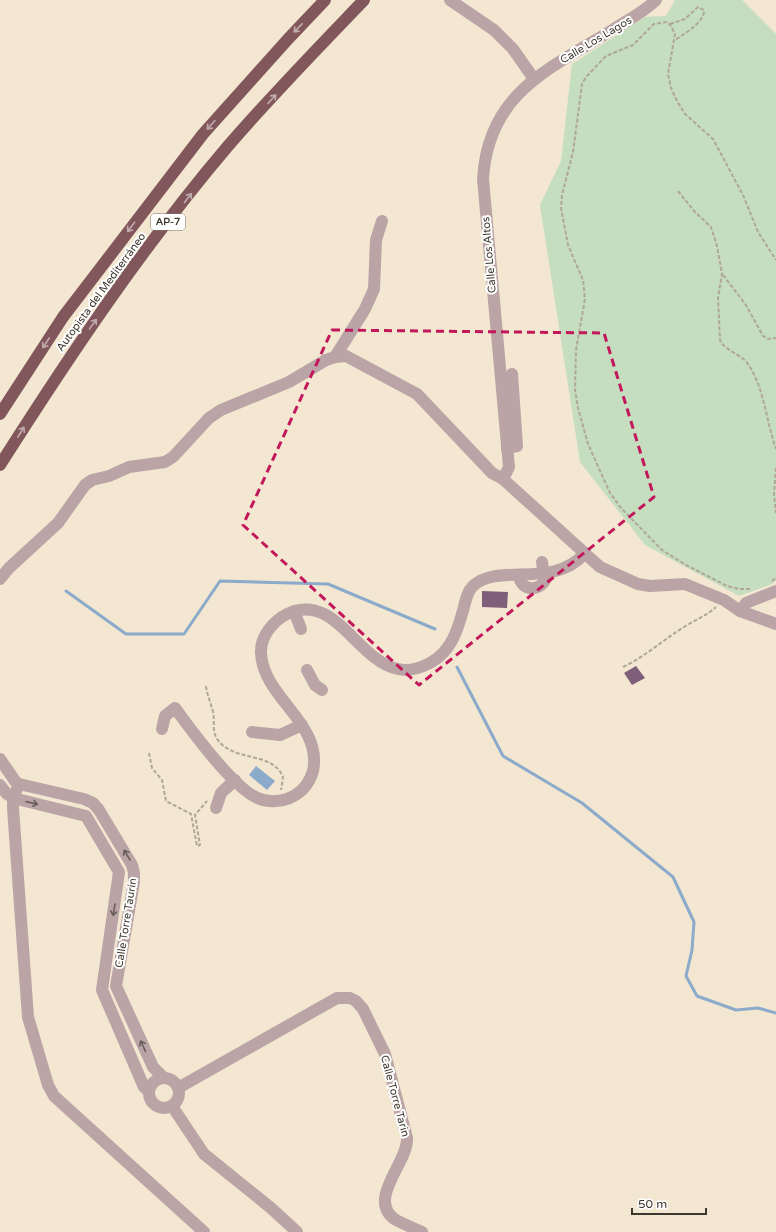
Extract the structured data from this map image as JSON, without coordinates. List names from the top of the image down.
{
  "streets": {
    "highway": ["AP-7", "Autopista del Mediterráneo"],
    "street": [
      "Calle Los Lagos",
      "Calle Los Altos",
      "Calle Torre Taurín",
      "Calle Torre Tarin"
    ]
  },
  "crossings": [
    ["Calle Los Lagos", "Calle Los Altos"],
    ["Calle Torre Taurín", "Calle Torre Tarin"]
  ],
  "scale_bar": "50 m"
}
